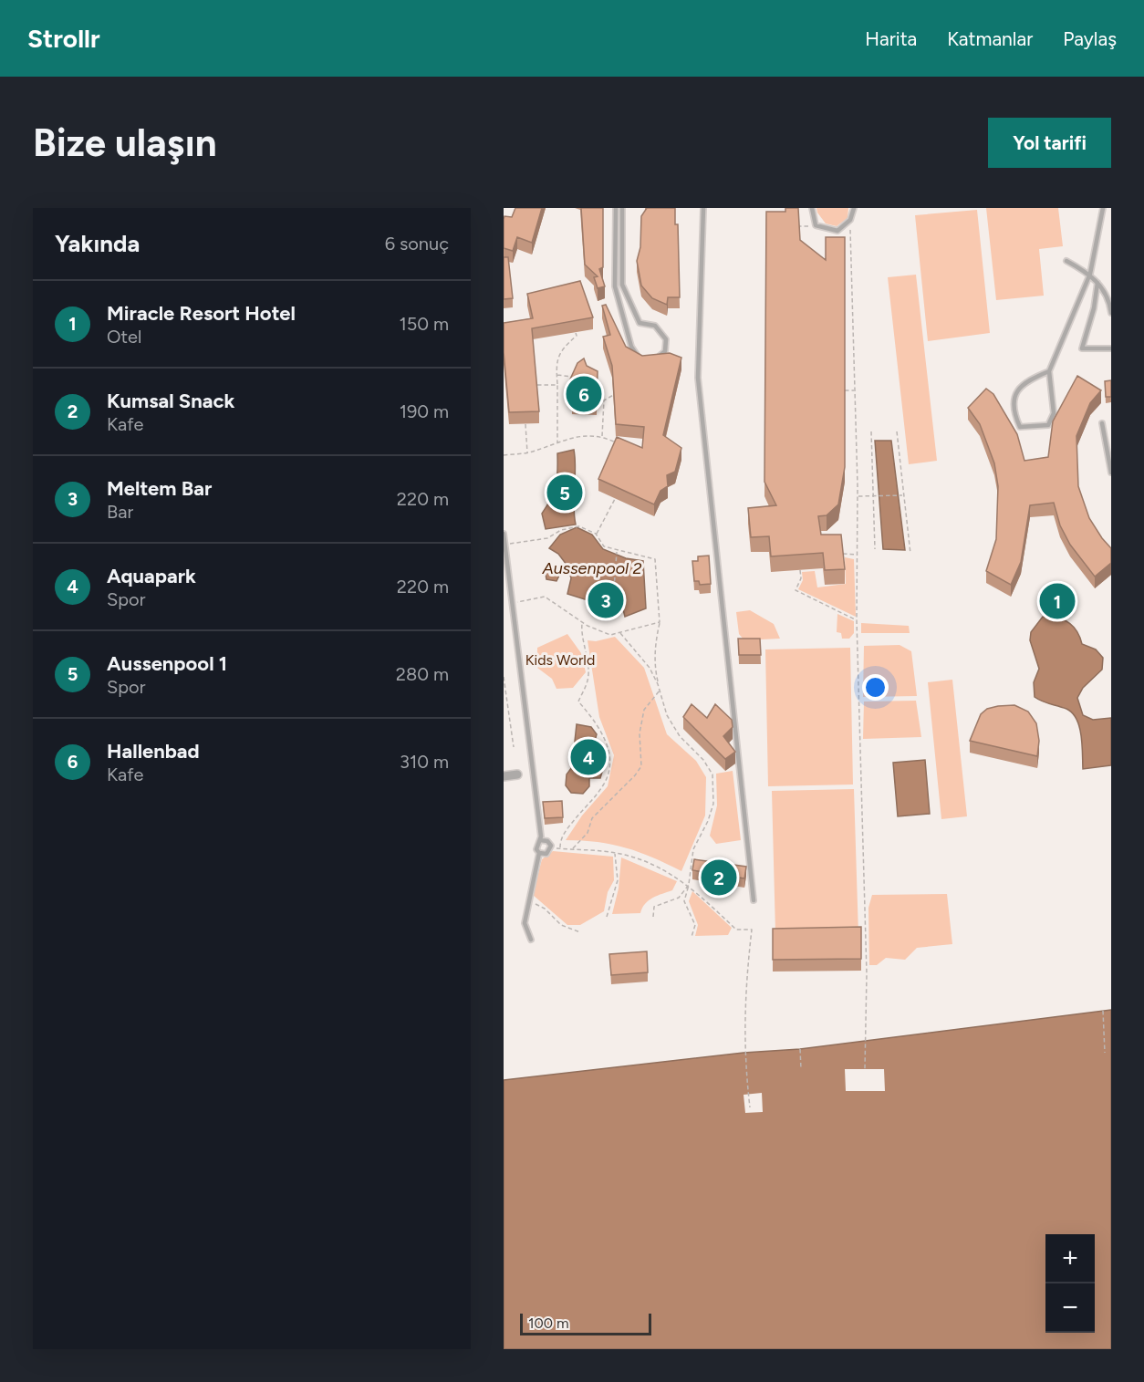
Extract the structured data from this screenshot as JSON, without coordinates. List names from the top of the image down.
{
  "water": ["Aussenpool 2"],
  "parks": ["Kids World"],
  "scale_bar": "100 m",
  "page": {
    "header": "Strollr",
    "nav": ["Harita", "Katmanlar", "Paylaş"],
    "buttons": "Yol tarifi",
    "title": "Bize ulaşın",
    "heading": ["Yakında", "6 sonuç"],
    "list": [
      {
        "mark": "1",
        "name": "Miracle Resort Hotel",
        "note": "Otel",
        "value": "150 m"
      },
      {
        "mark": "2",
        "name": "Kumsal Snack",
        "note": "Kafe",
        "value": "190 m"
      },
      {
        "mark": "3",
        "name": "Meltem Bar",
        "note": "Bar",
        "value": "220 m"
      },
      {
        "mark": "4",
        "name": "Aquapark",
        "note": "Spor",
        "value": "220 m"
      },
      {
        "mark": "5",
        "name": "Aussenpool 1",
        "note": "Spor",
        "value": "280 m"
      },
      {
        "mark": "6",
        "name": "Hallenbad",
        "note": "Kafe",
        "value": "310 m"
      }
    ],
    "pins": [
      "6",
      "5",
      "3",
      "1",
      "4",
      "2"
    ],
    "map_buttons": ["+", "−"],
    "scale": "100 m"
  }
}
